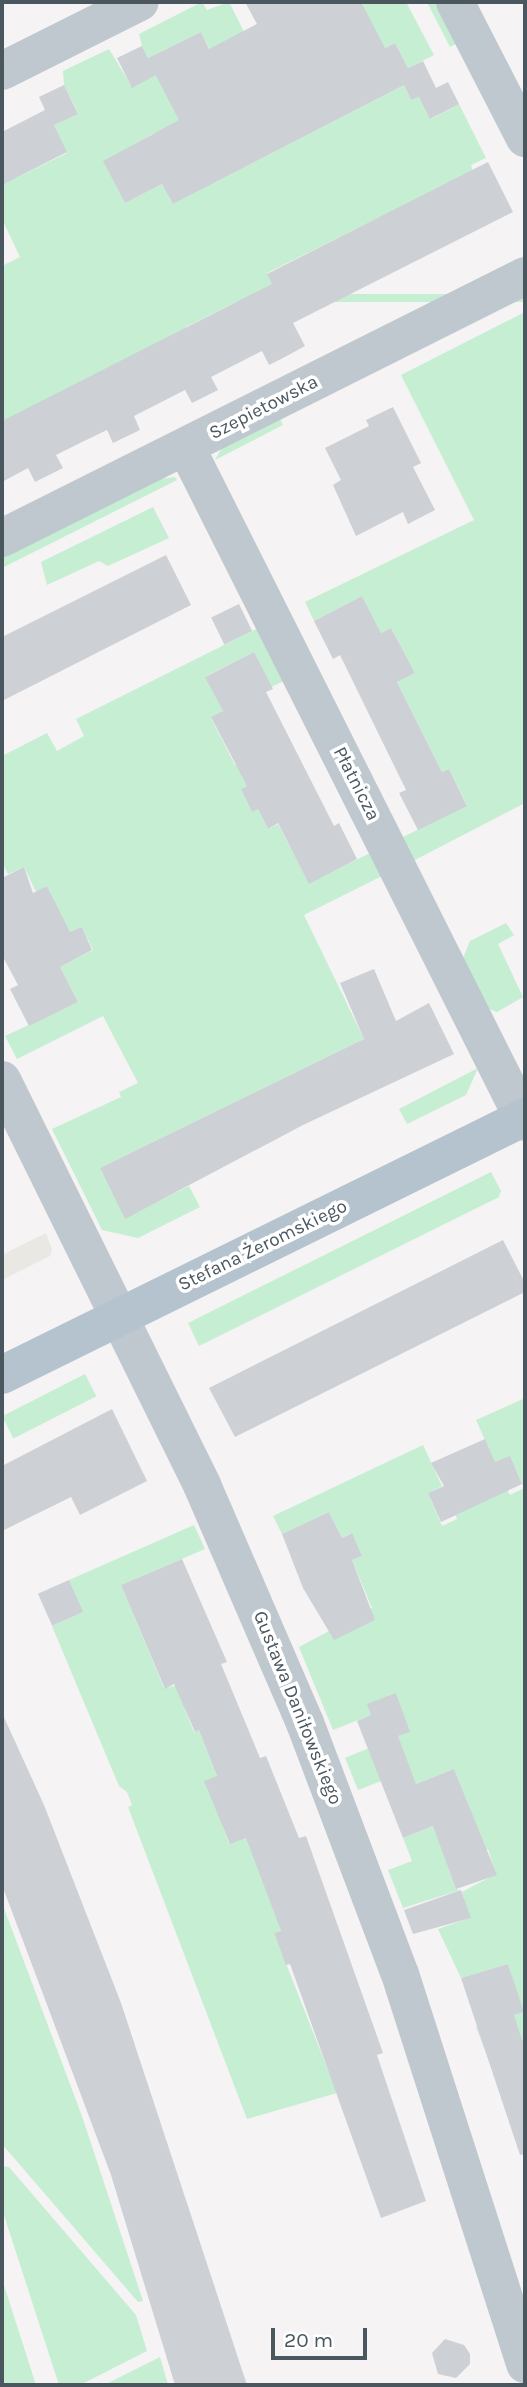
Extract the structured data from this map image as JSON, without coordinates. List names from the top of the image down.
{
  "streets": {
    "main road": ["Stefana Żeromskiego"],
    "street": ["Szepietowska", "Płatnicza", "Gustawa Daniłowskiego"]
  },
  "crossings": [
    ["Szepietowska", "Płatnicza"],
    ["Płatnicza", "Stefana Żeromskiego"],
    ["Stefana Żeromskiego", "Gustawa Daniłowskiego"]
  ],
  "scale_bar": "20 m"
}
